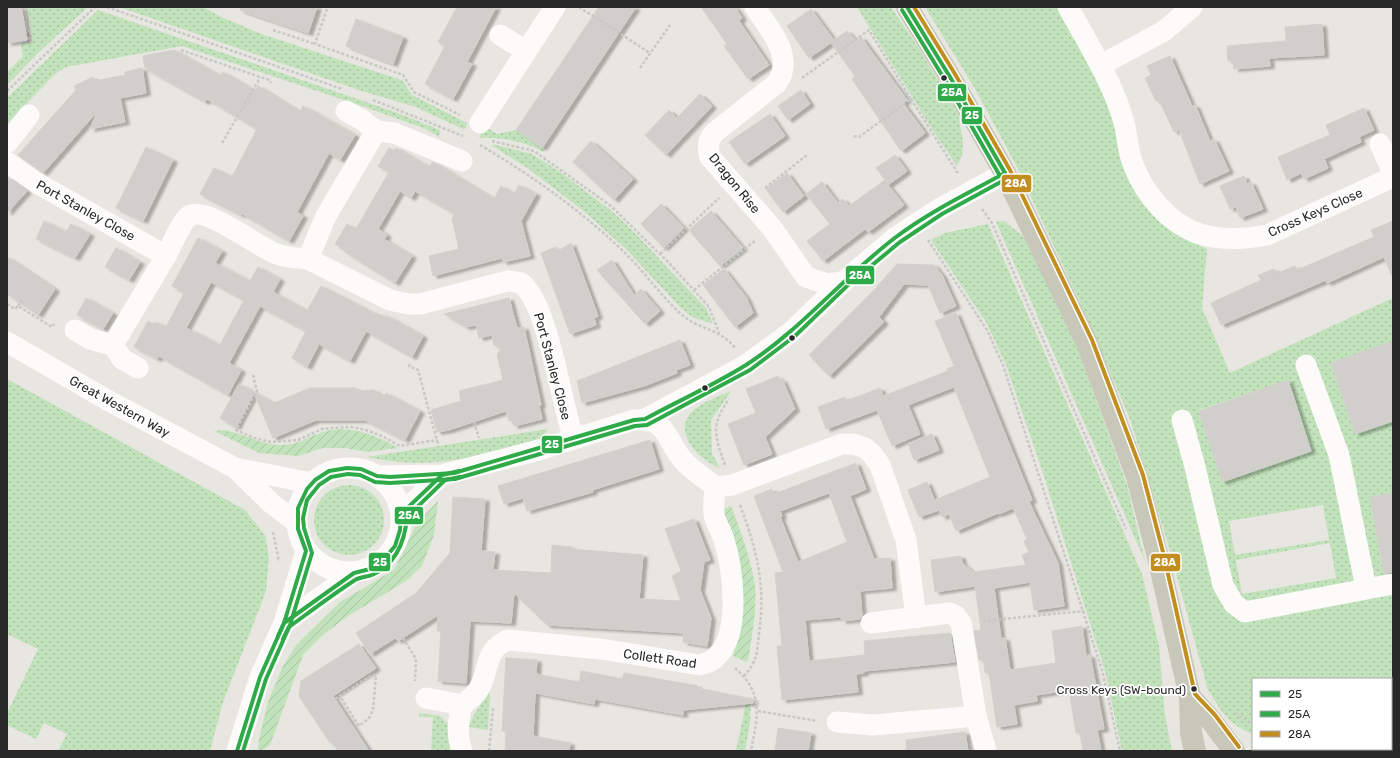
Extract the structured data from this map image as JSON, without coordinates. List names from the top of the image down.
{
  "streets": {
    "street": [
      "Dragon Rise",
      "Port Stanley Close",
      "Cross Keys Close",
      "Great Western Way",
      "Collett Road"
    ]
  },
  "places": ["Cross Keys (SW-bound)"],
  "lines": ["transit line 25", "transit line 28A", "transit line 25A"],
  "legend": ["25", "25A", "28A"]
}
